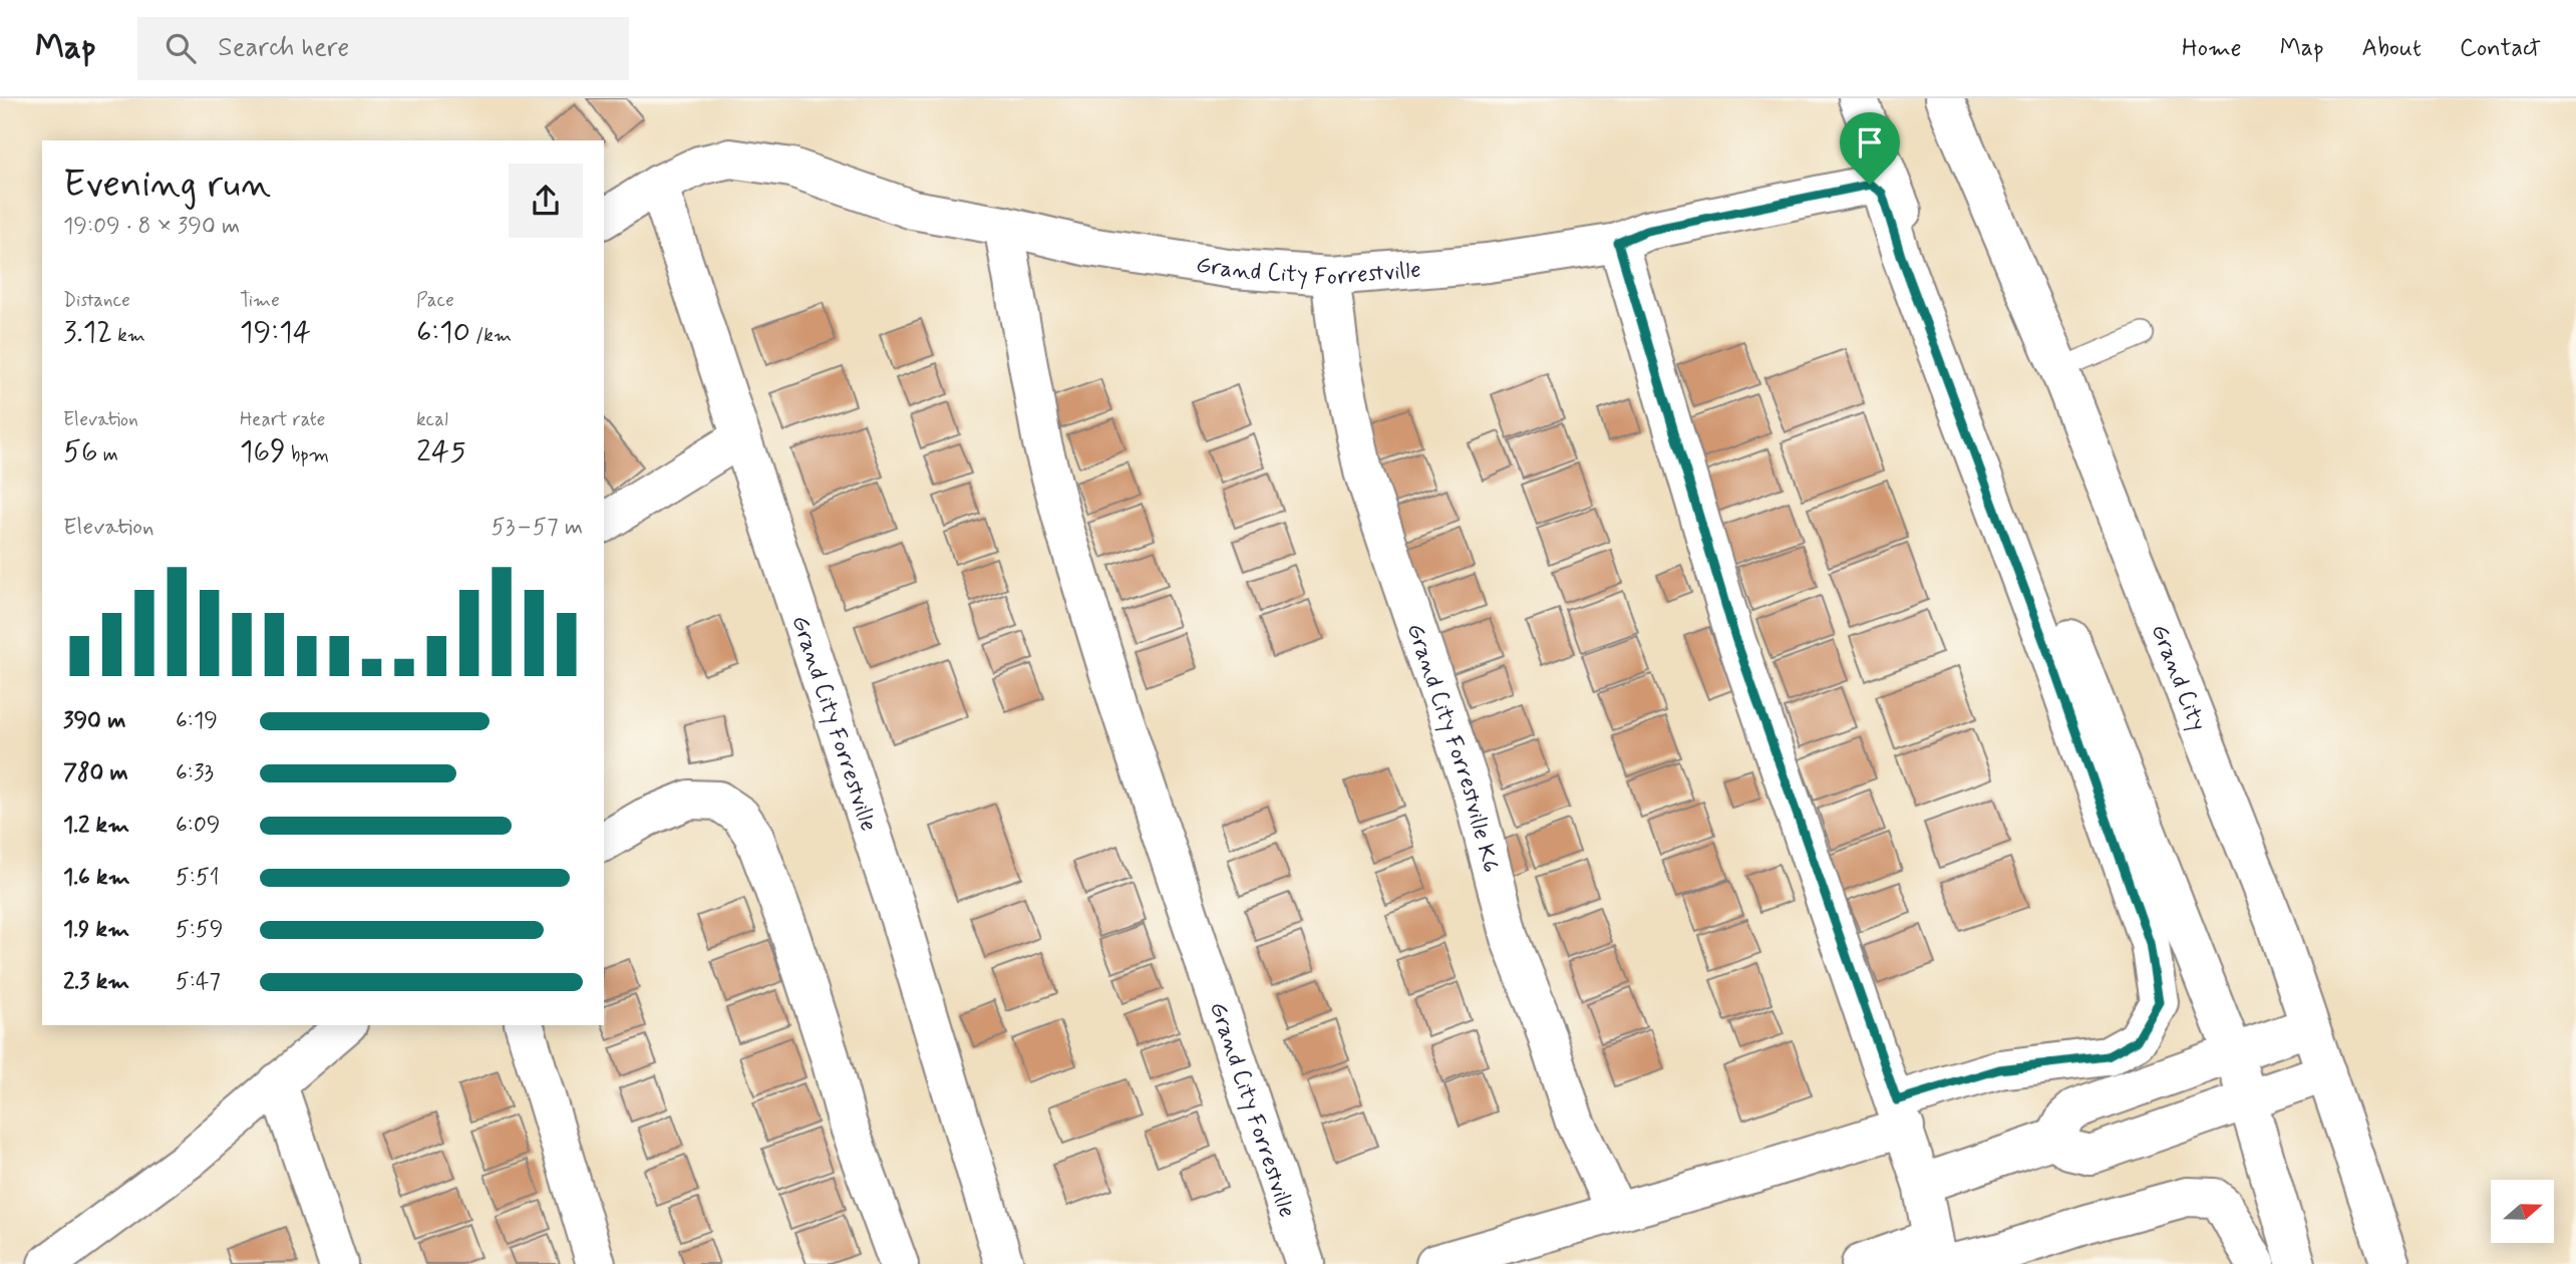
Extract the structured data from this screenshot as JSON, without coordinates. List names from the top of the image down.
{
  "streets": {
    "street": ["Grand City Forrestville", "Grand City", "Grand City Forrestville K6"]
  },
  "crossings": [
    ["Grand City Forrestville", "Grand City Forrestville K6"]
  ],
  "north": "right",
  "page": {
    "header": "Map",
    "search": "Search here",
    "nav": [
      "Home",
      "Map",
      "About",
      "Contact"
    ],
    "heading": ["Evening run", "19:09 · 8 × 390 m"],
    "stats": [
      ["Distance", "3.12 km"],
      ["Time", "19:14"],
      ["Pace", "6:10 /km"],
      ["Elevation", "56 m"],
      ["Heart rate", "169 bpm"],
      ["kcal", "245"]
    ],
    "chart": ["Elevation", "53–57 m"],
    "list": [
      {
        "name": "390 m",
        "note": "6:19"
      },
      {
        "name": "780 m",
        "note": "6:33"
      },
      {
        "name": "1.2 km",
        "note": "6:09"
      },
      {
        "name": "1.6 km",
        "note": "5:51"
      },
      {
        "name": "1.9 km",
        "note": "5:59"
      },
      {
        "name": "2.3 km",
        "note": "5:47"
      }
    ]
  }
}
